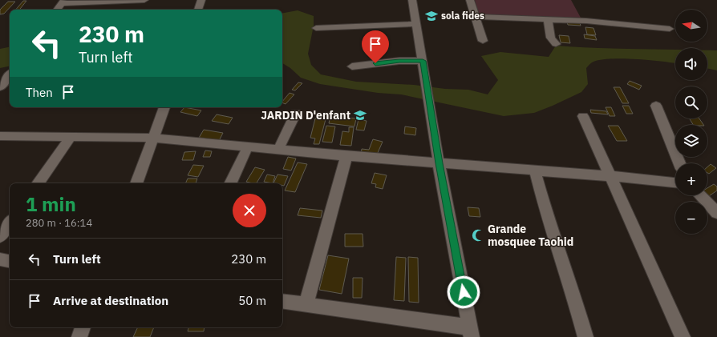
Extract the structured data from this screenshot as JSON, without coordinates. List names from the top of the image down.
{
  "places": {
    "school or university": ["sola fides", "JARDIN D'enfant"],
    "mosque": ["Grande mosquee Taohid"]
  },
  "north": "left",
  "page": {
    "map_buttons": ["+", "−"],
    "turn": ["230 m", "Turn left"],
    "then": "Then",
    "heading": ["1 min", "280 m · 16:14"],
    "list": [
      {
        "name": "Turn left",
        "value": "230 m"
      },
      {
        "name": "Arrive at destination",
        "value": "50 m"
      }
    ]
  }
}
